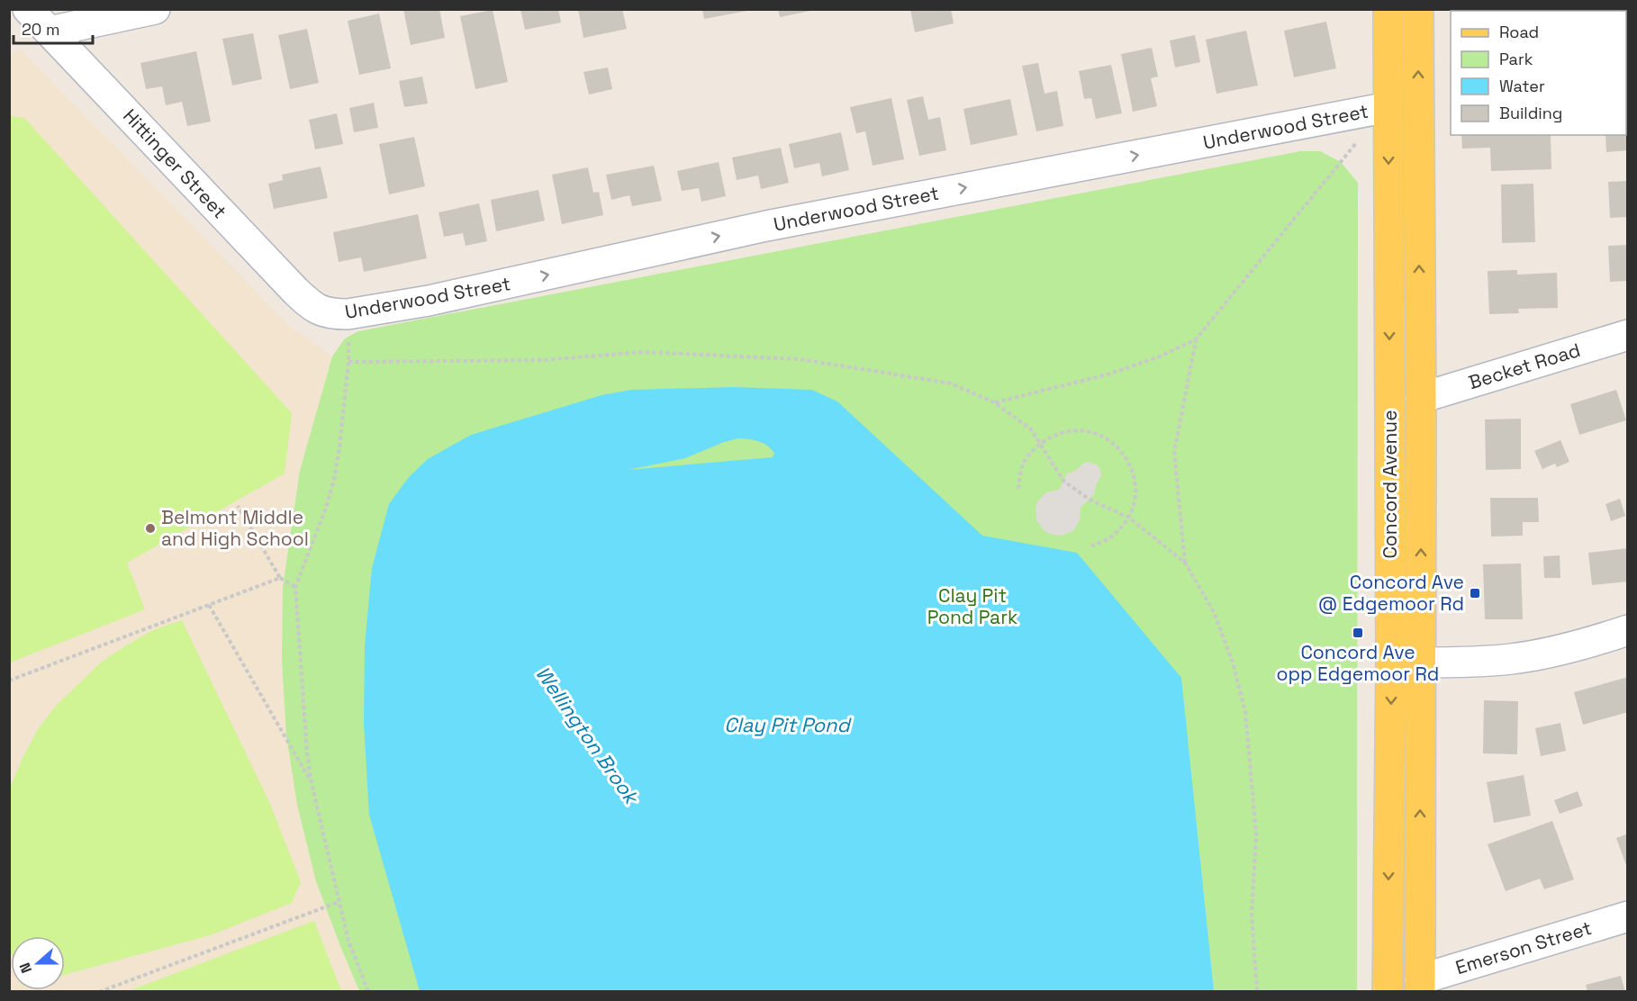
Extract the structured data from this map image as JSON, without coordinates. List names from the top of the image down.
{
  "streets": {
    "main road": ["Concord Avenue"],
    "street": [
      "Underwood Street",
      "Hittinger Street",
      "Becket Road",
      "Emerson Street"
    ]
  },
  "crossings": [
    ["Underwood Street", "Hittinger Street"],
    ["Underwood Street", "Concord Avenue"],
    ["Becket Road", "Concord Avenue"],
    ["Concord Avenue", "Emerson Street"]
  ],
  "one_way": ["Underwood Street"],
  "water": ["Clay Pit Pond", "Wellington Brook"],
  "parks": ["Clay Pit Pond Park"],
  "places": {
    "other": ["Belmont Middle and High School"],
    "transit": ["Concord Ave @ Edgemoor Rd", "Concord Ave opp Edgemoor Rd"]
  },
  "legend": [
    "Road",
    "Park",
    "Water",
    "Building"
  ],
  "scale_bar": "20 m",
  "north": "left"
}
